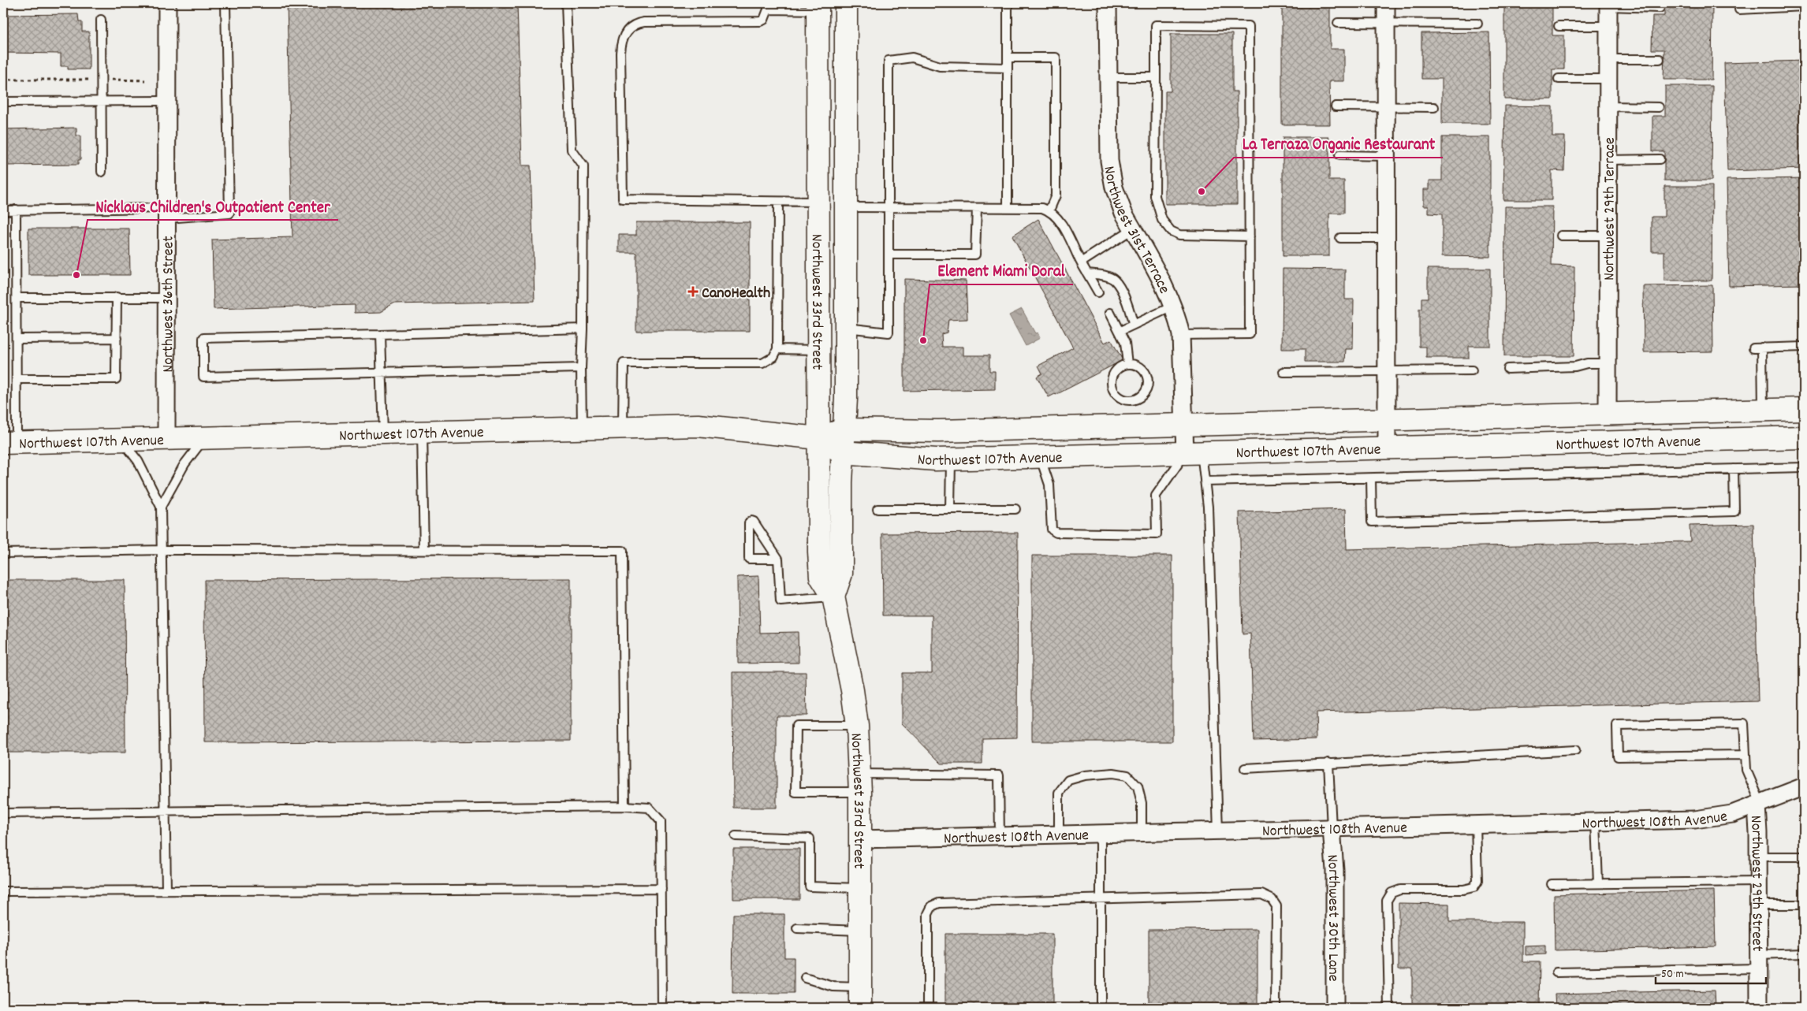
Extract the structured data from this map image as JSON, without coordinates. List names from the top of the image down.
{
  "streets": {
    "main road": ["Northwest 33rd Street", "Northwest 107th Avenue"],
    "street": [
      "Northwest 29th Terrace",
      "Northwest 31st Terrace",
      "Northwest 36th Street",
      "Northwest 108th Avenue",
      "Northwest 29th Street",
      "Northwest 30th Lane"
    ]
  },
  "crossings": [
    ["Northwest 29th Terrace", "Northwest 107th Avenue"],
    ["Northwest 31st Terrace", "Northwest 107th Avenue"],
    ["Northwest 33rd Street", "Northwest 107th Avenue"],
    ["Northwest 33rd Street", "Northwest 108th Avenue"],
    ["Northwest 36th Street", "Northwest 107th Avenue"],
    ["Northwest 108th Avenue", "Northwest 29th Street"],
    ["Northwest 108th Avenue", "Northwest 30th Lane"]
  ],
  "places": {
    "other": ["La Terraza Organic Restaurant", "Nicklaus Children's Outpatient Center", "Element Miami Doral"],
    "health": ["CanoHealth"]
  },
  "scale_bar": "50 m"
}
